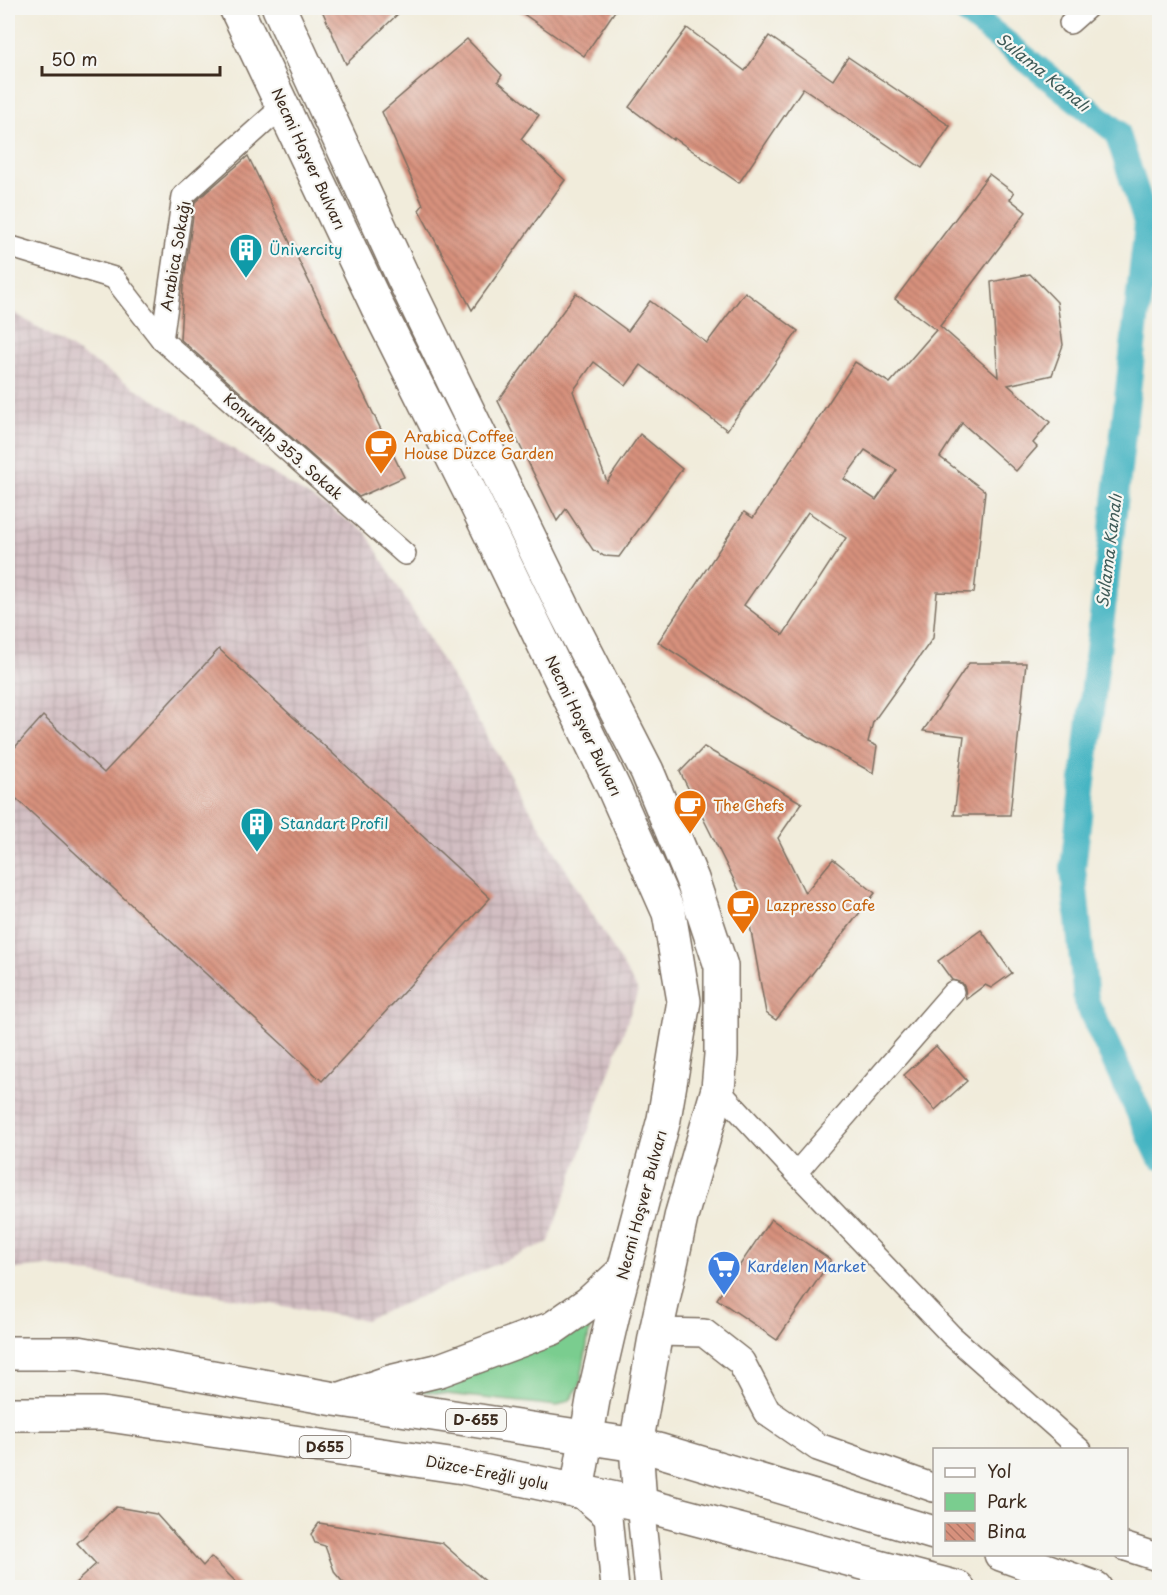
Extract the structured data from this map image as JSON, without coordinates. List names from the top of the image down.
{
  "streets": {
    "main road": [
      "Necmi Hoşver Bulvarı",
      "D-655",
      "D655",
      "Düzce-Ereğli yolu"
    ],
    "street": ["Arabica Sokağı", "Konuralp 353. Sokak"]
  },
  "crossings": [
    ["Necmi Hoşver Bulvarı", "Arabica Sokağı"],
    ["Necmi Hoşver Bulvarı", "D-655"],
    ["Necmi Hoşver Bulvarı", "Düzce-Ereğli yolu"],
    ["Arabica Sokağı", "Konuralp 353. Sokak"]
  ],
  "water": ["Sulama Kanalı"],
  "places": {
    "building": ["Ünivercity", "Standart Profil"],
    "cafe": ["Arabica Coffee House Düzce Garden", "The Chefs", "Lazpresso Cafe"],
    "supermarket": ["Kardelen Market"]
  },
  "legend": ["Yol", "Park", "Bina"],
  "scale_bar": "50 m"
}
